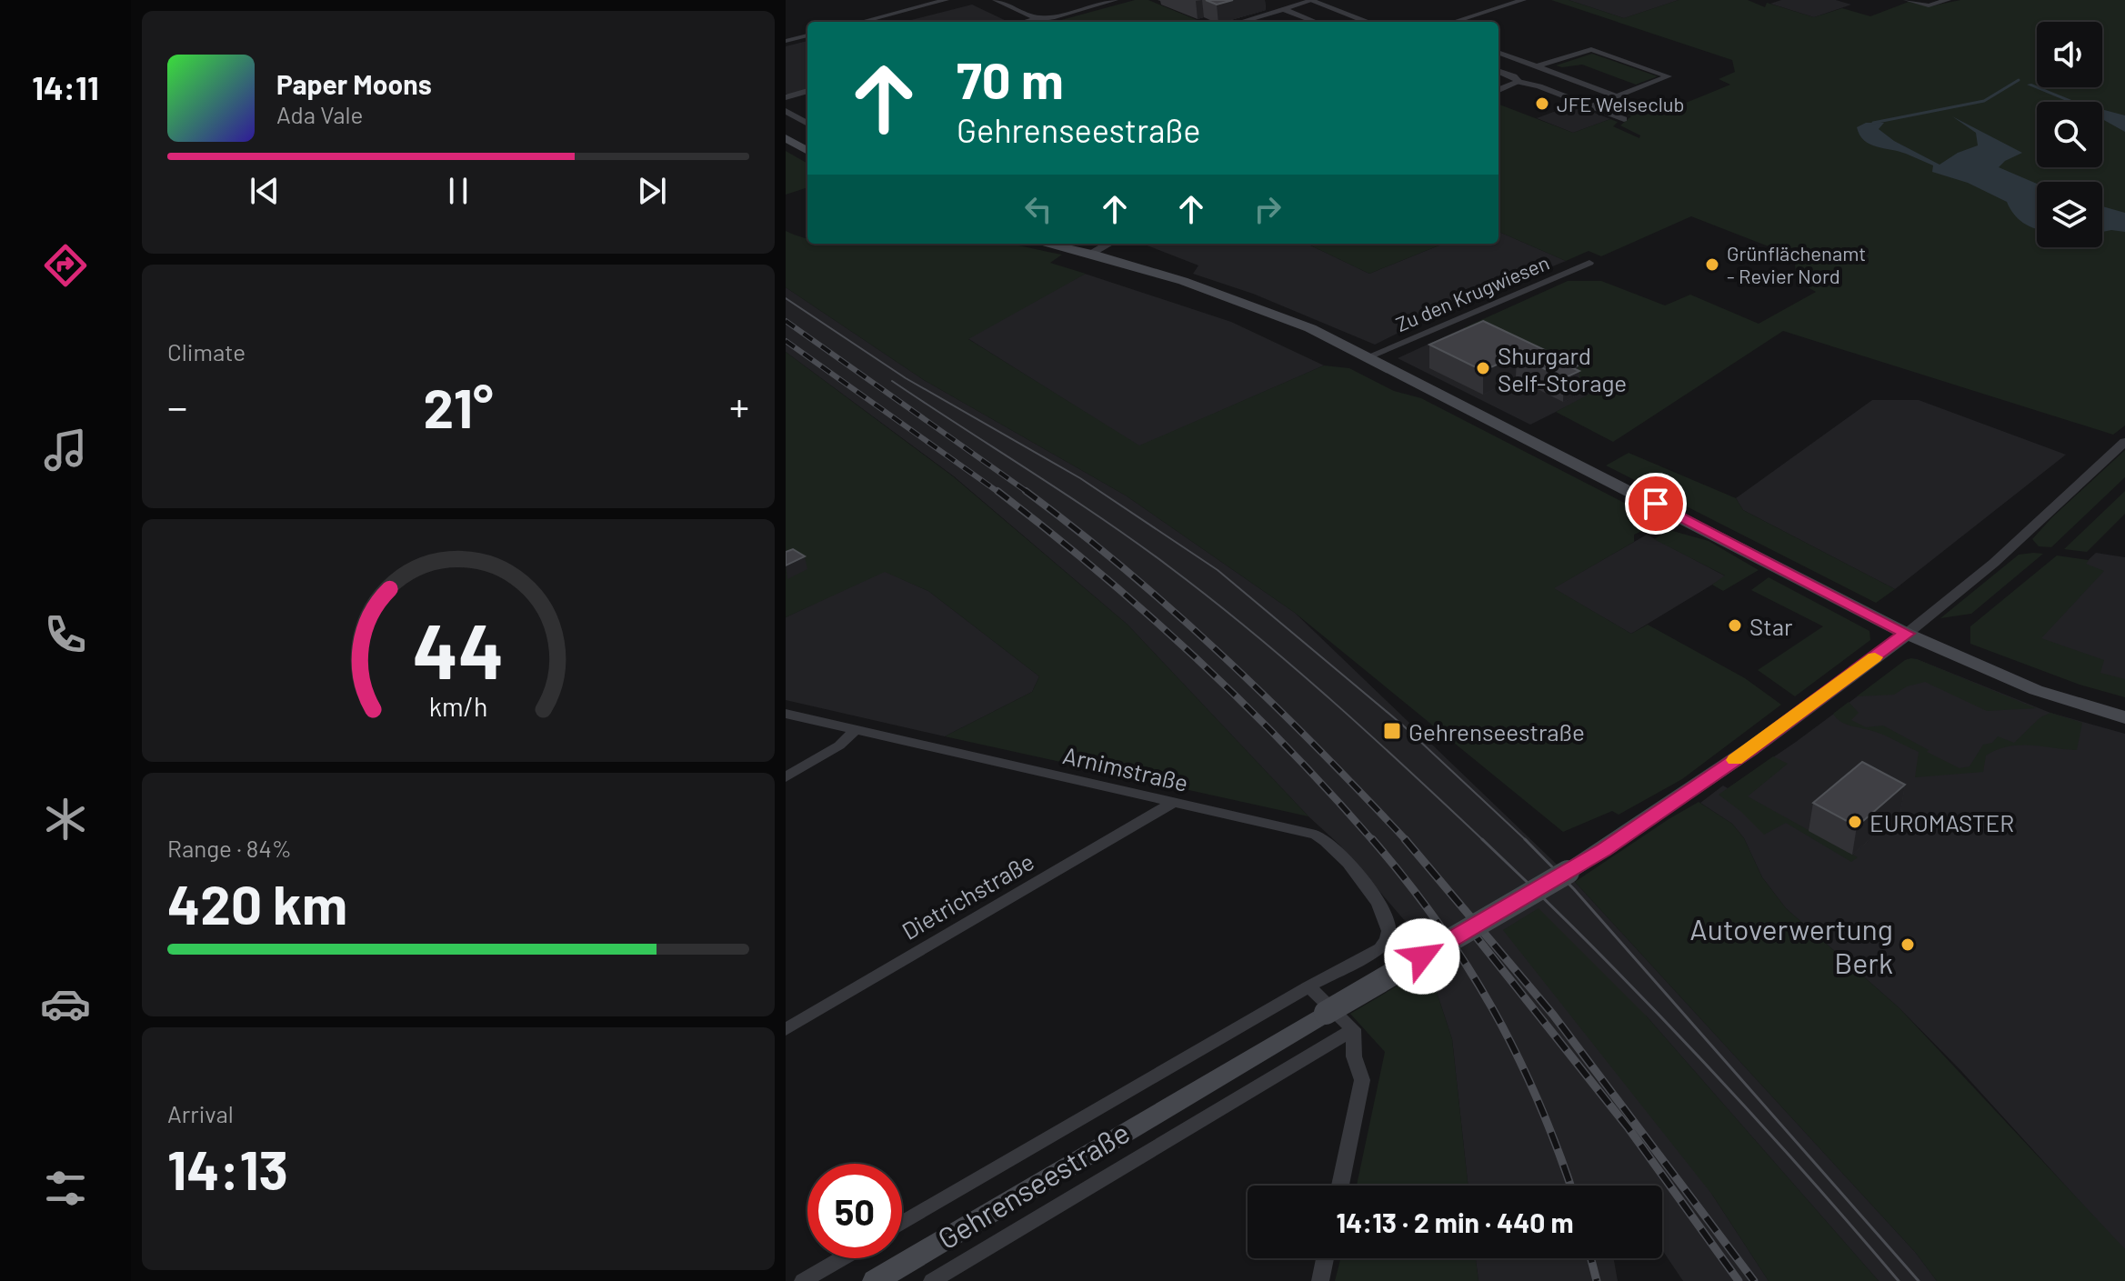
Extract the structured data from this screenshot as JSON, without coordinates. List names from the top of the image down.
{
  "streets": {
    "main road": ["Gehrenseestraße"],
    "street": ["Zu den Krugwiesen", "Arnimstraße", "Dietrichstraße"]
  },
  "crossings": [
    ["Arnimstraße", "Dietrichstraße"],
    ["Arnimstraße", "Gehrenseestraße"]
  ],
  "places": {
    "other": [
      "JFE Welseclub",
      "Grünflächenamt - Revier Nord",
      "Shurgard Self-Storage",
      "Star",
      "EUROMASTER",
      "Autoverwertung Berk"
    ],
    "transit": ["Gehrenseestraße"]
  },
  "page": {
    "tabs": "14:11",
    "turn": ["70 m", "Gehrenseestraße"],
    "song": ["Paper Moons", "Ada Vale"],
    "tile": [
      "Climate",
      ["Range · 84%", "420 km"],
      ["Arrival", "14:13"]
    ],
    "heat": ["−", "21°", "+"],
    "limit": "50",
    "trip": "14:13 · 2 min · 440 m",
    "gauge": ["44", "km/h"]
  }
}
